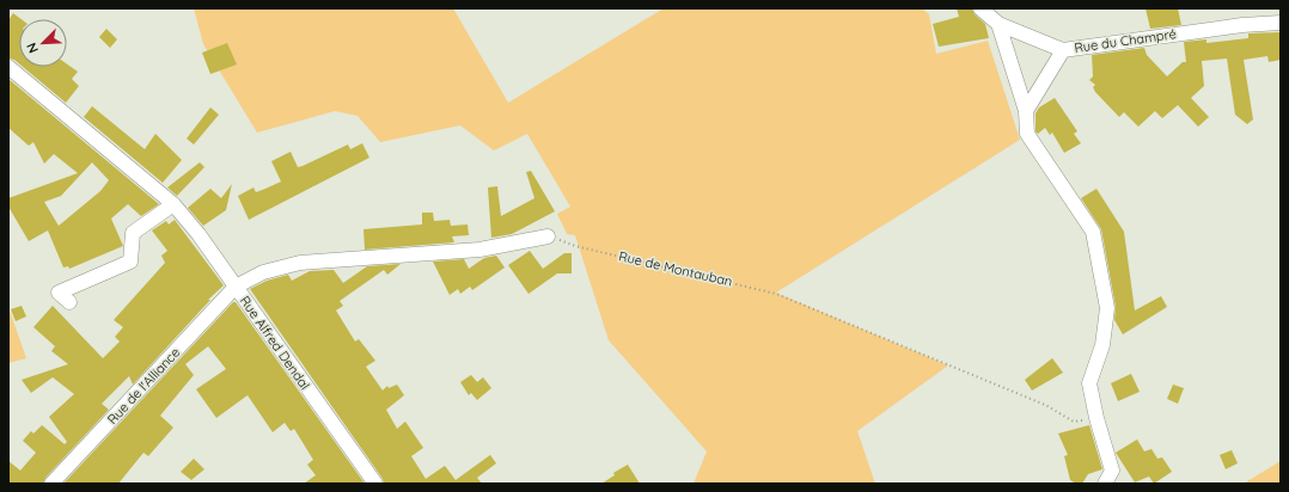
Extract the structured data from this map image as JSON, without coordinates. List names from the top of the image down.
{
  "streets": {
    "street": ["Rue du Champré", "Rue Alfred Dendal", "Rue de l'Alliance"],
    "path": ["Rue de Montauban"]
  },
  "crossings": [
    ["Rue Alfred Dendal", "Rue de l'Alliance"]
  ],
  "north": "bottom left"
}
